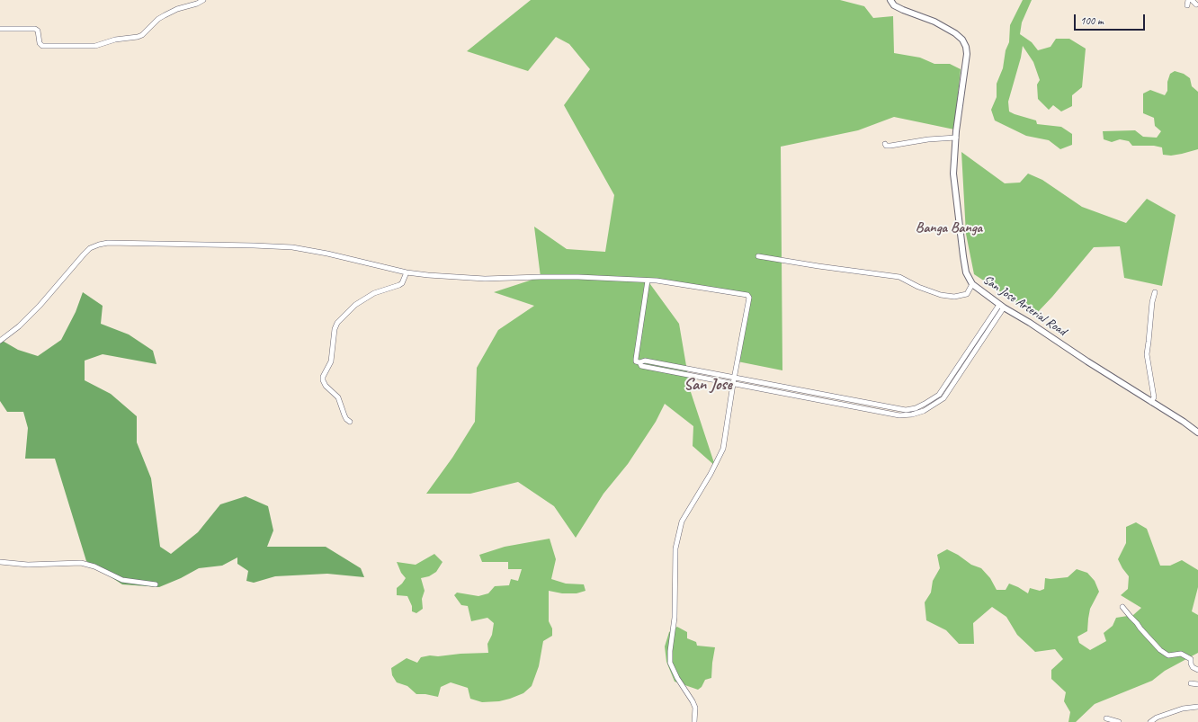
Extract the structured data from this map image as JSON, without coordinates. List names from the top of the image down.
{
  "streets": {
    "main road": ["San Jose Arterial Road"]
  },
  "districts": ["Banga Banga", "San Jose"],
  "scale_bar": "100 m"
}
